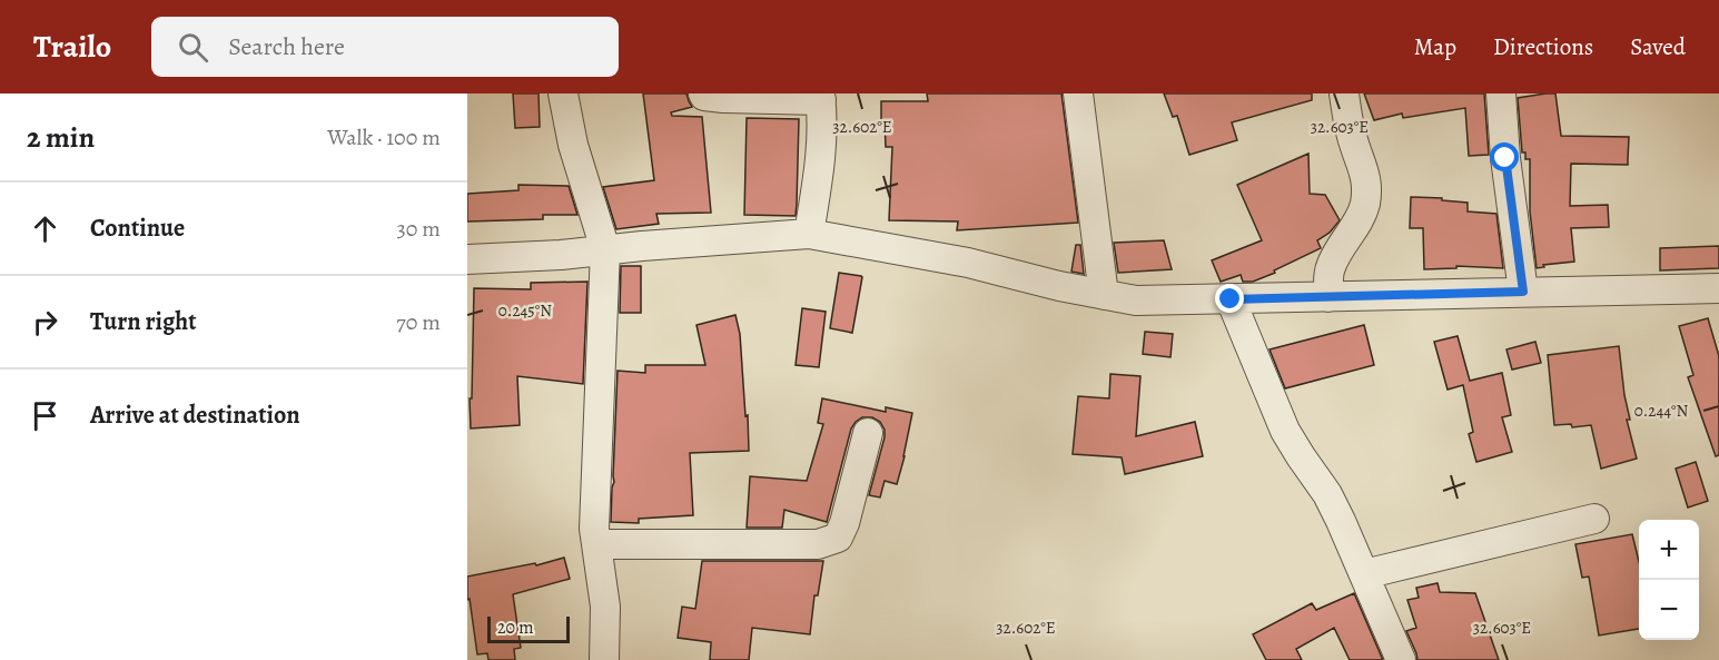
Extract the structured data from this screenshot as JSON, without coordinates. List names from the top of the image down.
{
  "scale_bar": "20 m",
  "page": {
    "header": "Trailo",
    "search": "Search here",
    "nav": ["Map", "Directions", "Saved"],
    "heading": ["2 min", "Walk · 100 m"],
    "list": [
      ["Continue", "30 m"],
      ["Turn right", "70 m"],
      "Arrive at destination"
    ],
    "map_buttons": ["+", "−"],
    "scale": "20 m"
  },
  "coordinates": [
    "32.602°E",
    "32.603°E",
    "0.245°N",
    "0.244°N"
  ]
}
